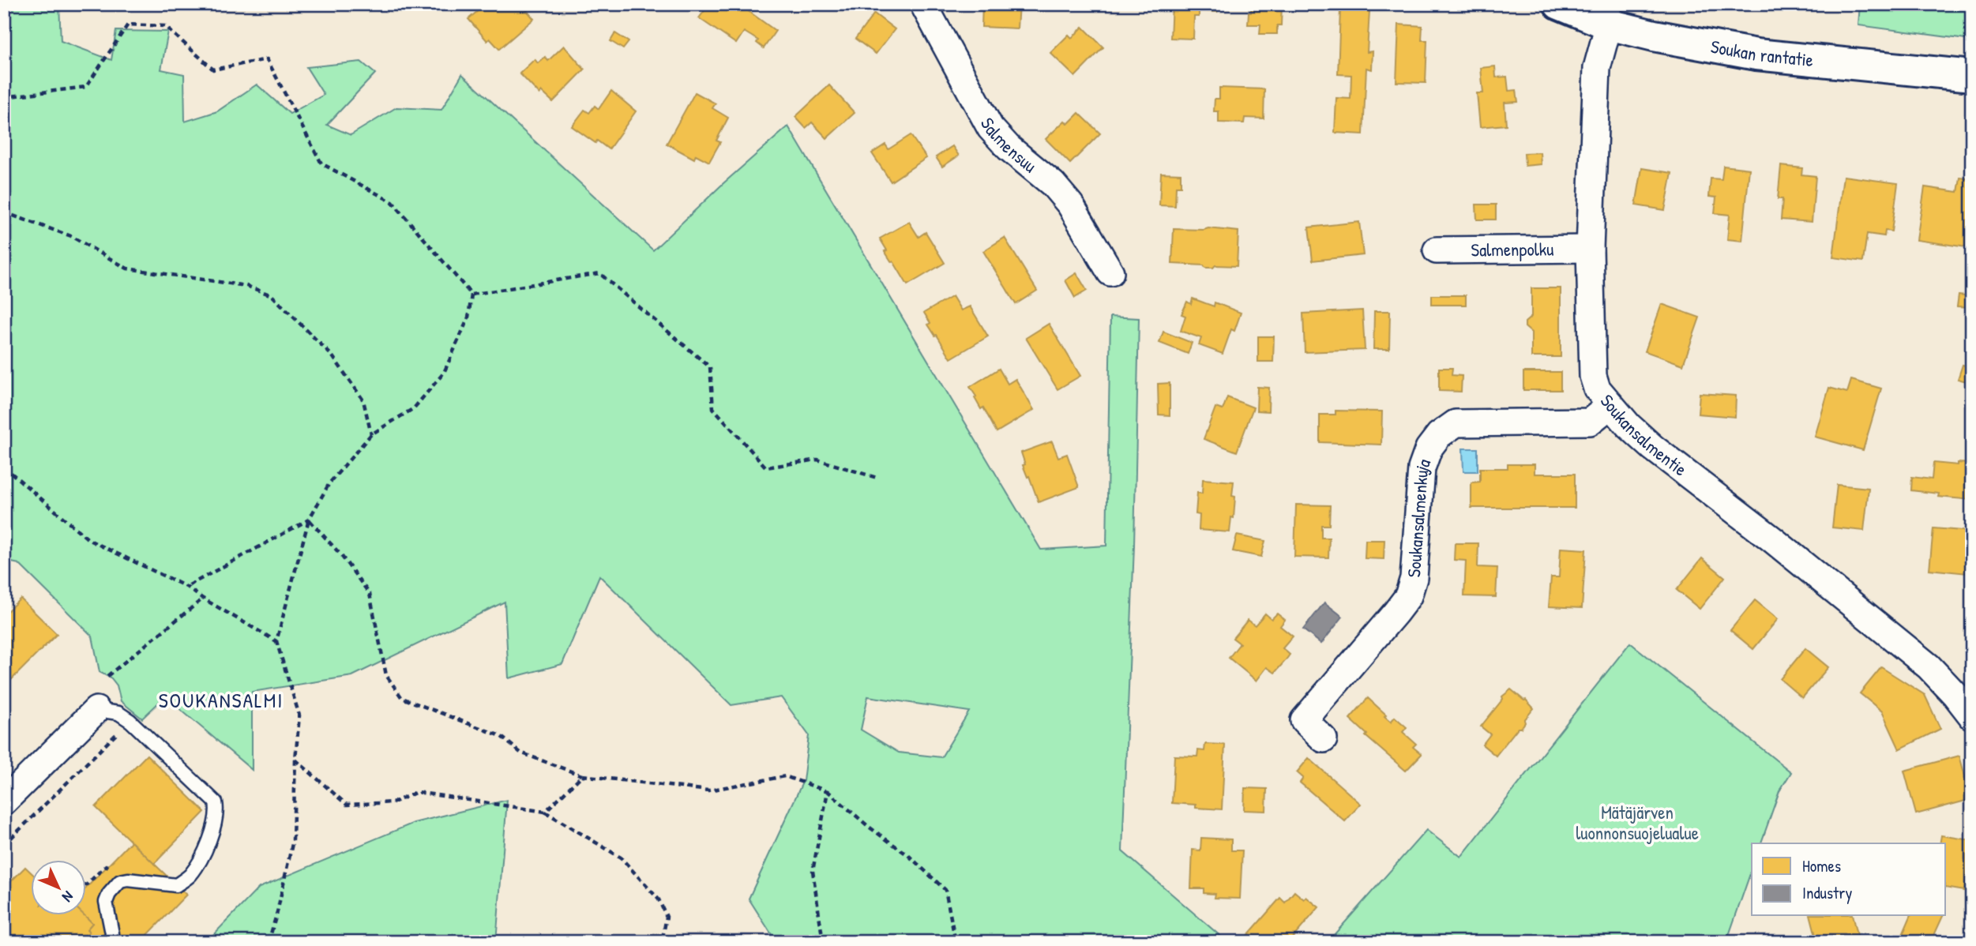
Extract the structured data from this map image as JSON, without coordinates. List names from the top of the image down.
{
  "streets": {
    "street": [
      "Soukan rantatie",
      "Salmensuu",
      "Salmenpolku",
      "Soukansalmentie",
      "Soukansalmenkuja"
    ]
  },
  "crossings": [
    ["Soukan rantatie", "Soukansalmentie"],
    ["Salmenpolku", "Soukansalmentie"],
    ["Soukansalmentie", "Soukansalmenkuja"]
  ],
  "districts": ["SOUKANSALMI"],
  "parks": ["Mätäjärven luonnonsuojelualue"],
  "legend": ["Homes", "Industry"],
  "north": "bottom right"
}
